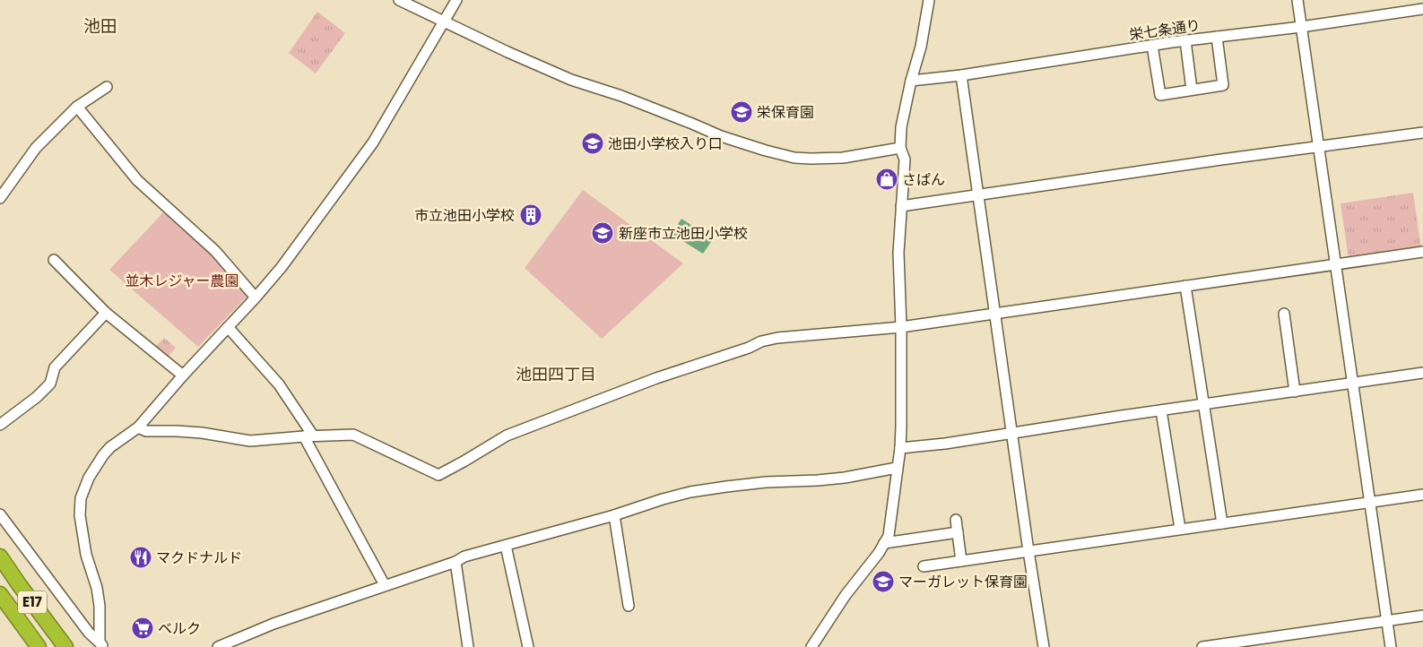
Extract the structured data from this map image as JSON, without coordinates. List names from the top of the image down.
{
  "streets": {
    "highway": ["E17"],
    "street": ["栄七条通り"]
  },
  "districts": ["池田", "池田四丁目"],
  "parks": ["並木レジャー農園"],
  "places": {
    "school or university": [
      "栄保育園",
      "池田小学校入り口",
      "新座市立池田小学校",
      "マーガレット保育園"
    ],
    "shop": ["さぱん"],
    "building": ["市立池田小学校"],
    "restaurant": ["マクドナルド"],
    "supermarket": ["ベルク"]
  }
}
